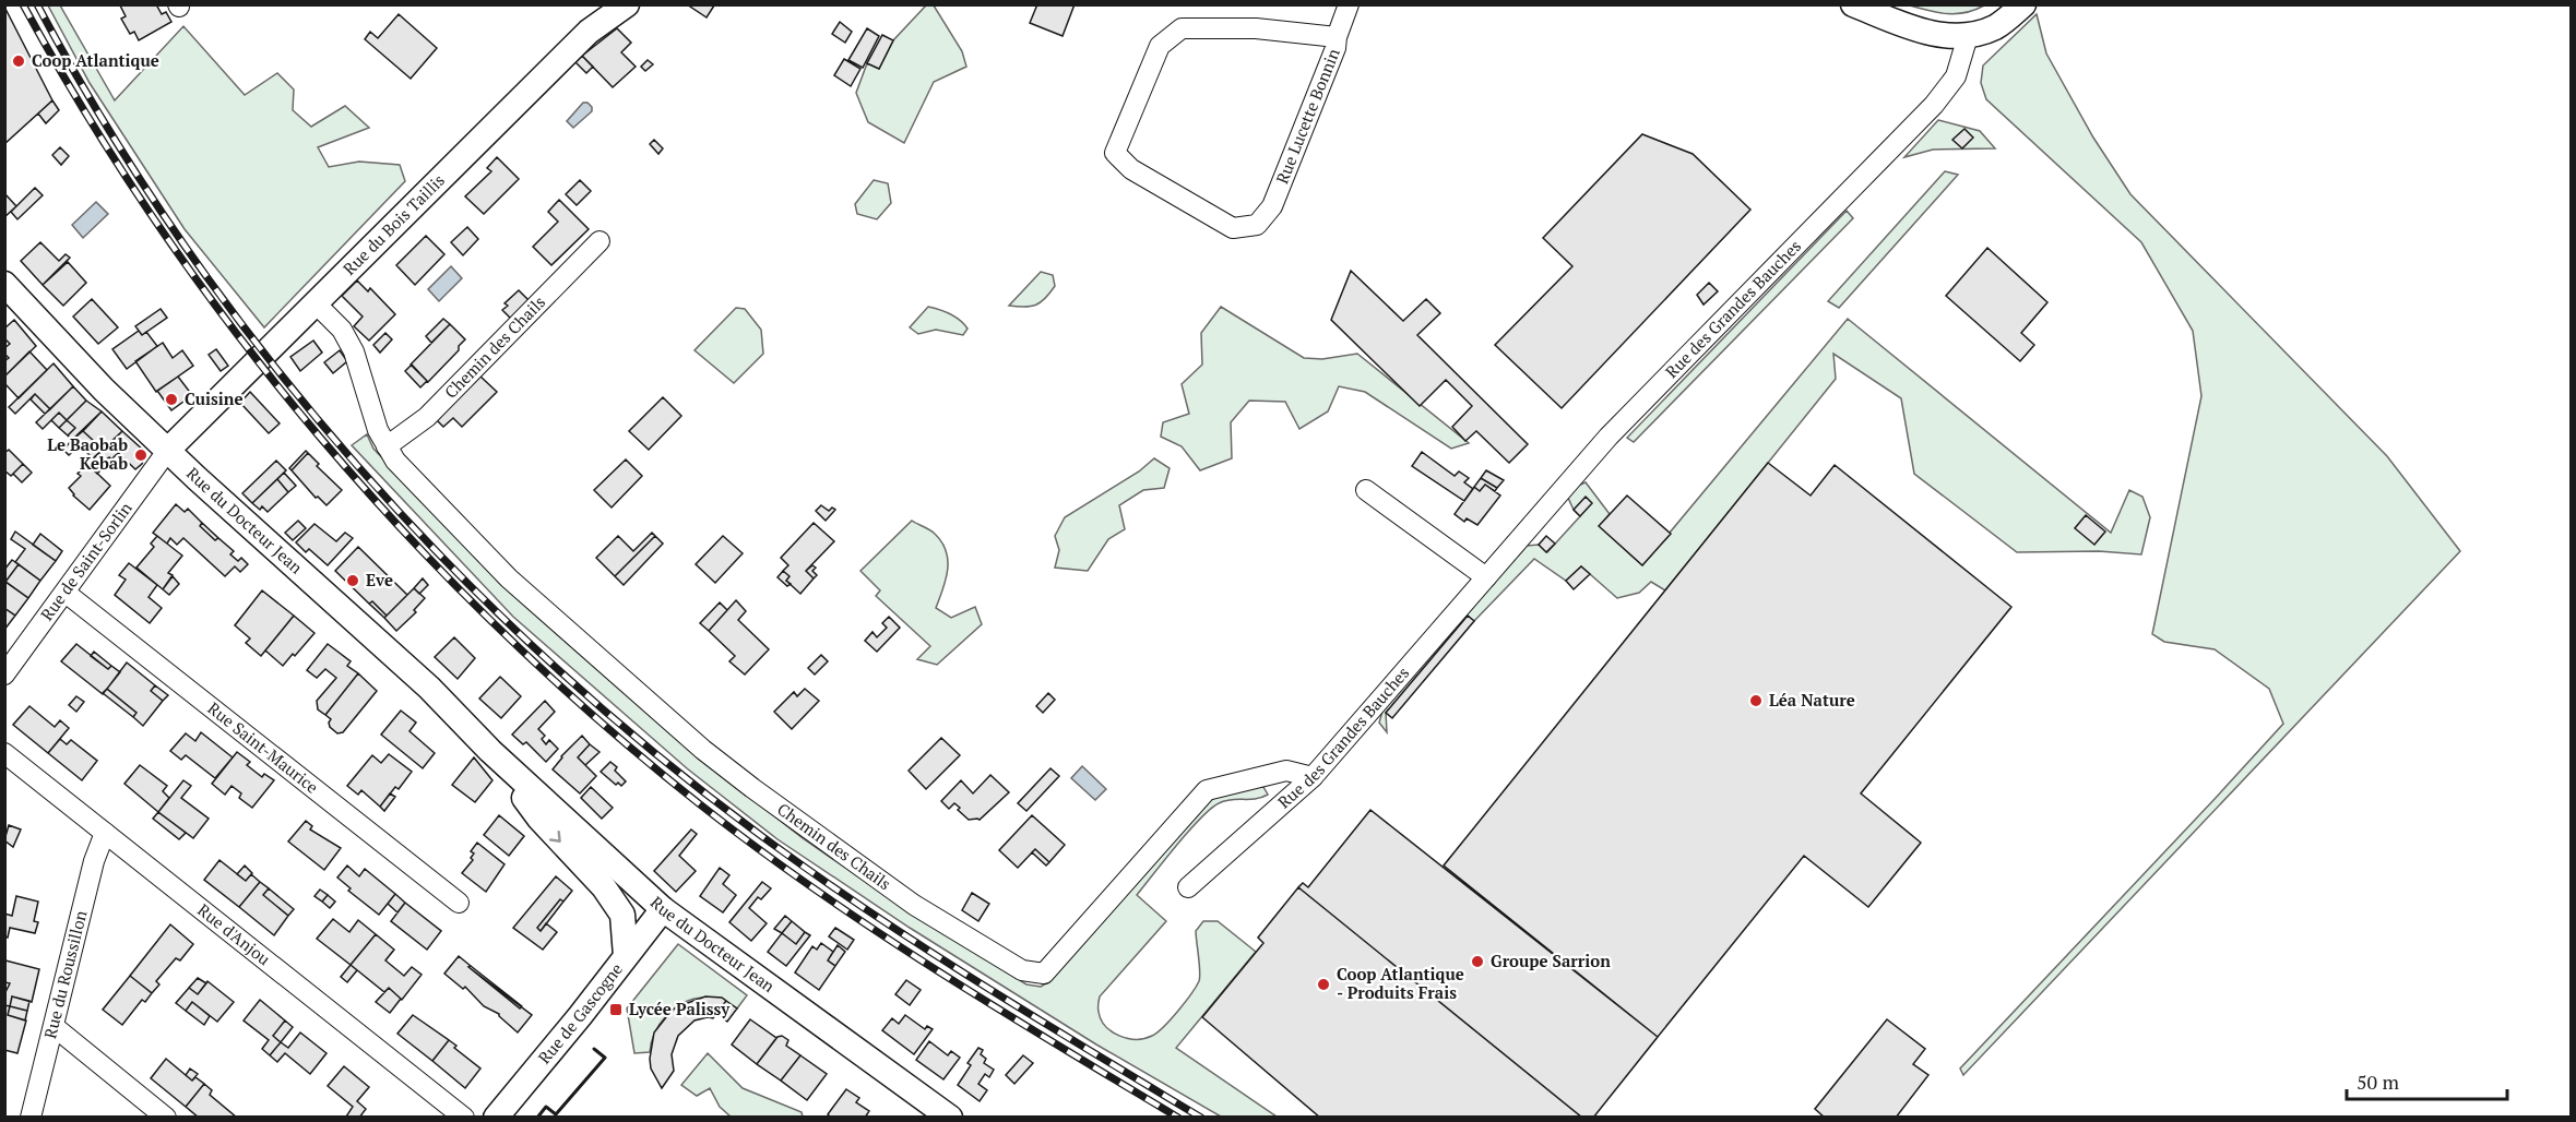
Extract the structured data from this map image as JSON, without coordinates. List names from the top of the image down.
{
  "streets": {
    "street": [
      "Rue Lucette Bonnin",
      "Rue du Bois Taillis",
      "Rue des Grandes Bauches",
      "Chemin des Chails",
      "Rue du Docteur Jean",
      "Rue de Saint-Sorlin",
      "Rue Saint-Maurice",
      "Rue d'Anjou",
      "Rue du Roussillon",
      "Rue de Gascogne"
    ]
  },
  "crossings": [
    ["Rue du Bois Taillis", "Chemin des Chails"],
    ["Rue du Bois Taillis", "Rue du Docteur Jean"],
    ["Rue du Bois Taillis", "Rue de Saint-Sorlin"],
    ["Rue des Grandes Bauches", "Chemin des Chails"],
    ["Rue du Docteur Jean", "Rue de Saint-Sorlin"],
    ["Rue du Docteur Jean", "Rue de Gascogne"],
    ["Rue de Saint-Sorlin", "Rue Saint-Maurice"],
    ["Rue d'Anjou", "Rue du Roussillon"]
  ],
  "places": {
    "other": [
      "Coop Atlantique",
      "Cuisine",
      "Le Baobab Kebab",
      "Eve",
      "Léa Nature",
      "Groupe Sarrion",
      "Coop Atlantique - Produits Frais"
    ],
    "transit": ["Lycée Palissy"]
  },
  "scale_bar": "50 m"
}
